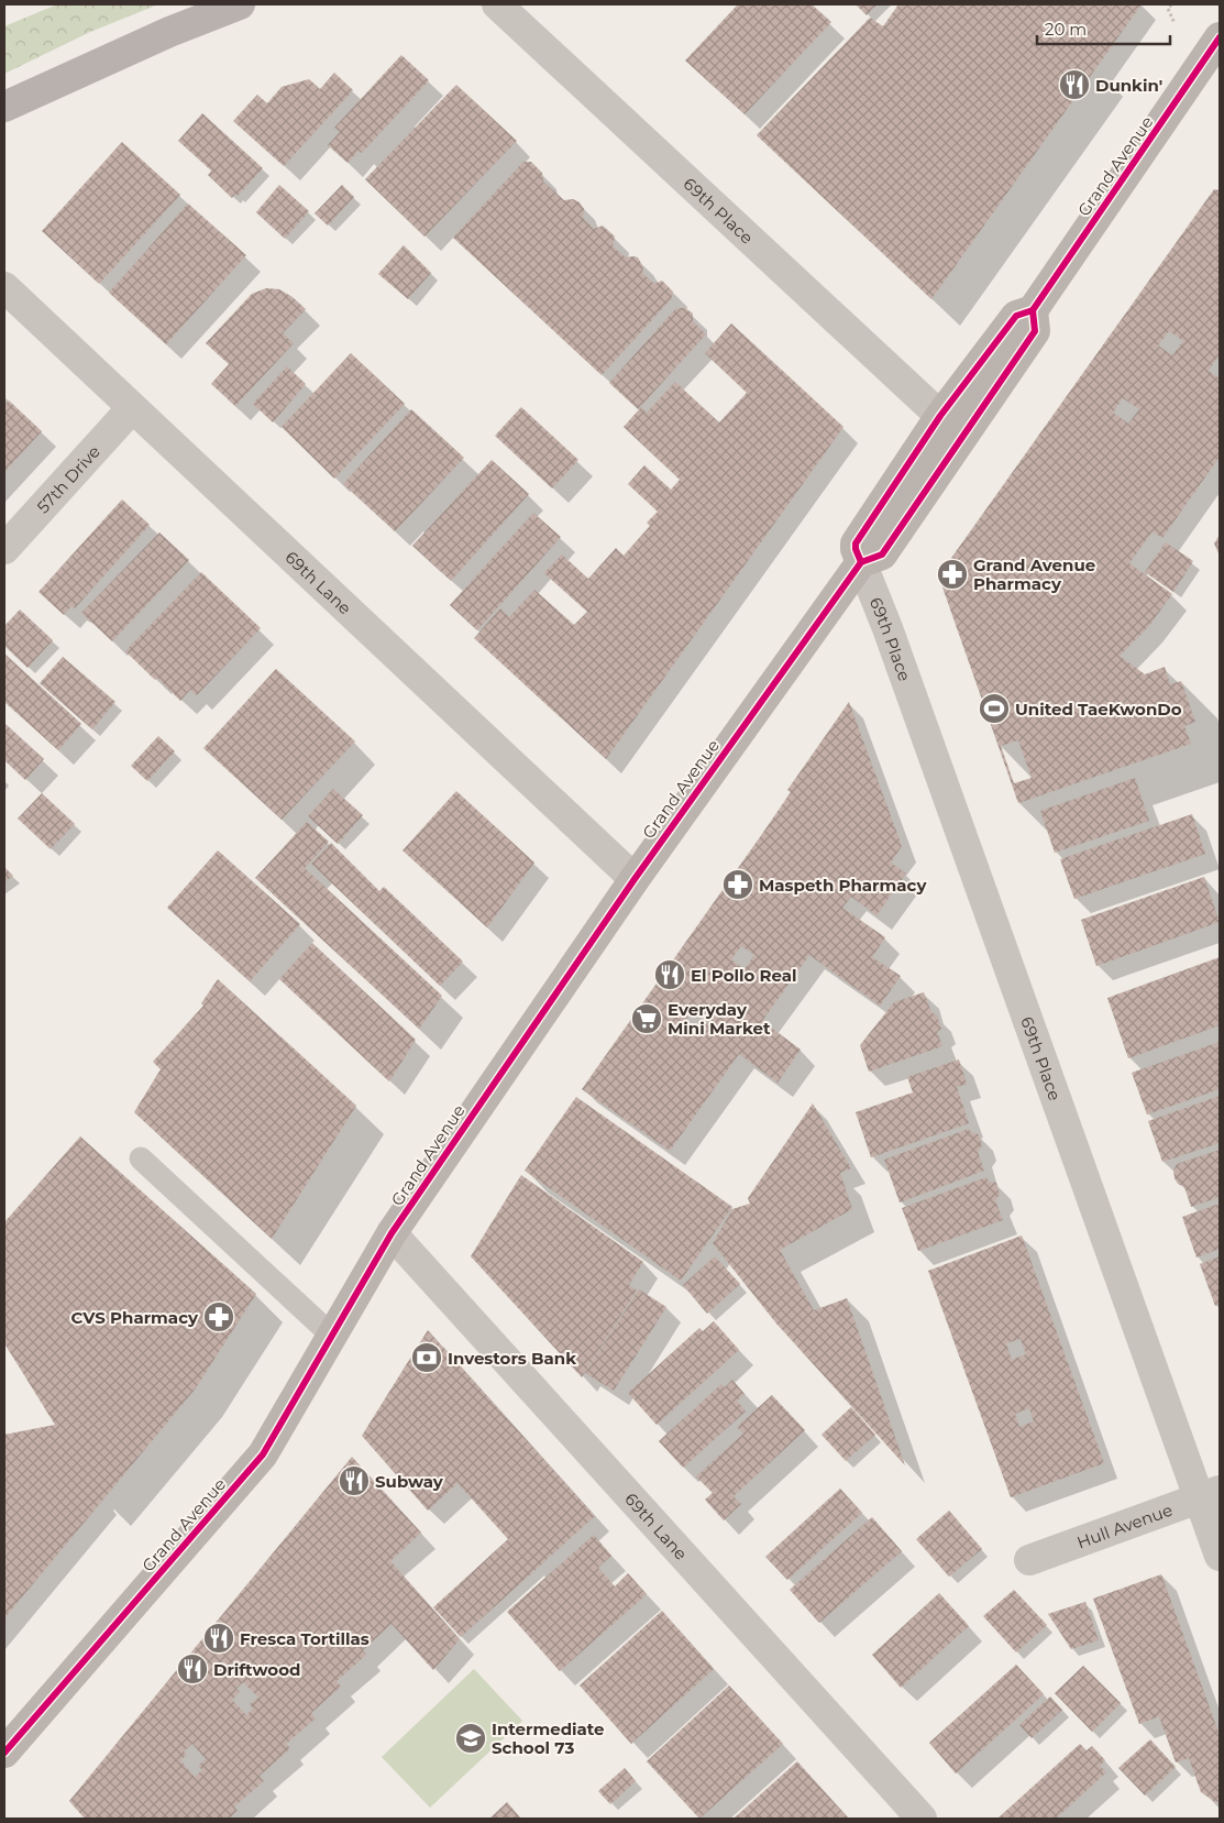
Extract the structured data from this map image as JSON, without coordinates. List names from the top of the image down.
{
  "streets": {
    "main road": ["Grand Avenue"],
    "street": [
      "69th Place",
      "57th Drive",
      "69th Lane",
      "Hull Avenue"
    ]
  },
  "crossings": [
    ["Grand Avenue", "69th Place"],
    ["Grand Avenue", "69th Lane"],
    ["69th Place", "Hull Avenue"],
    ["57th Drive", "69th Lane"]
  ],
  "places": {
    "restaurant": [
      "Dunkin'",
      "El Pollo Real",
      "Subway",
      "Fresca Tortillas",
      "Driftwood"
    ],
    "pharmacy": ["Grand Avenue Pharmacy", "Maspeth Pharmacy", "CVS Pharmacy"],
    "sports": ["United TaeKwonDo"],
    "supermarket": ["Everyday Mini Market"],
    "bank": ["Investors Bank"],
    "school or university": ["Intermediate School 73"]
  },
  "scale_bar": "20 m"
}
